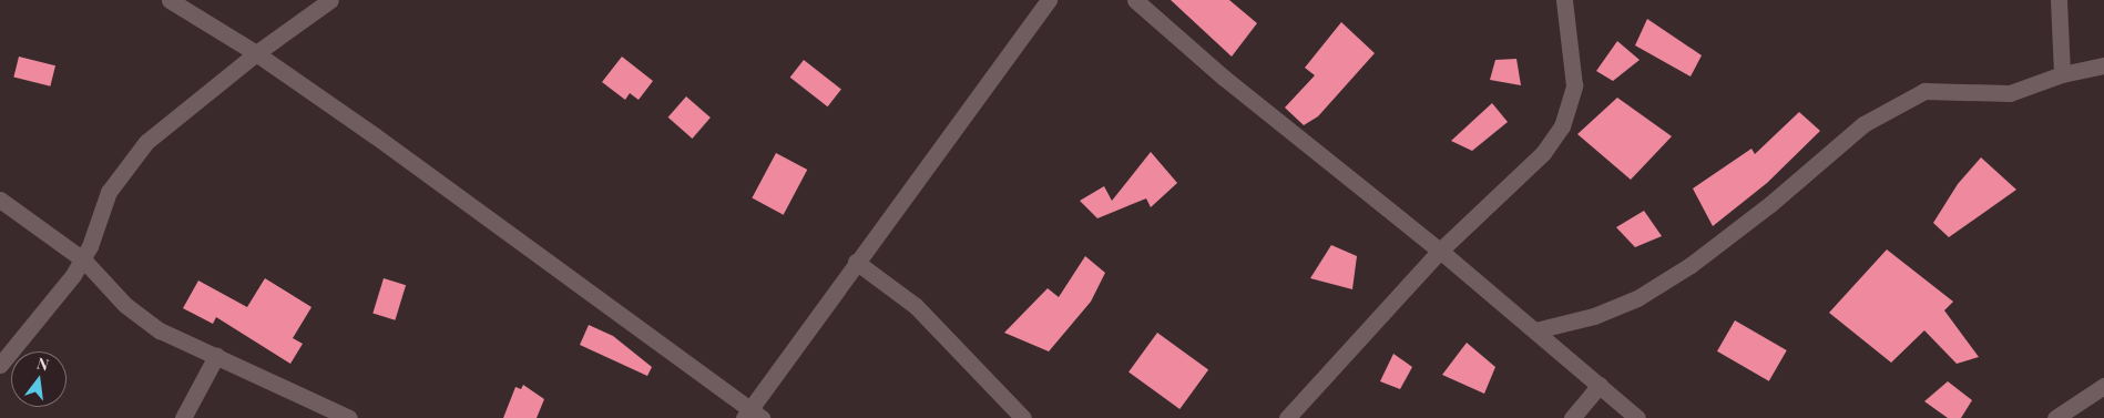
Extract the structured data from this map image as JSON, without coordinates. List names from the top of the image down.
{
  "north": "top"
}
